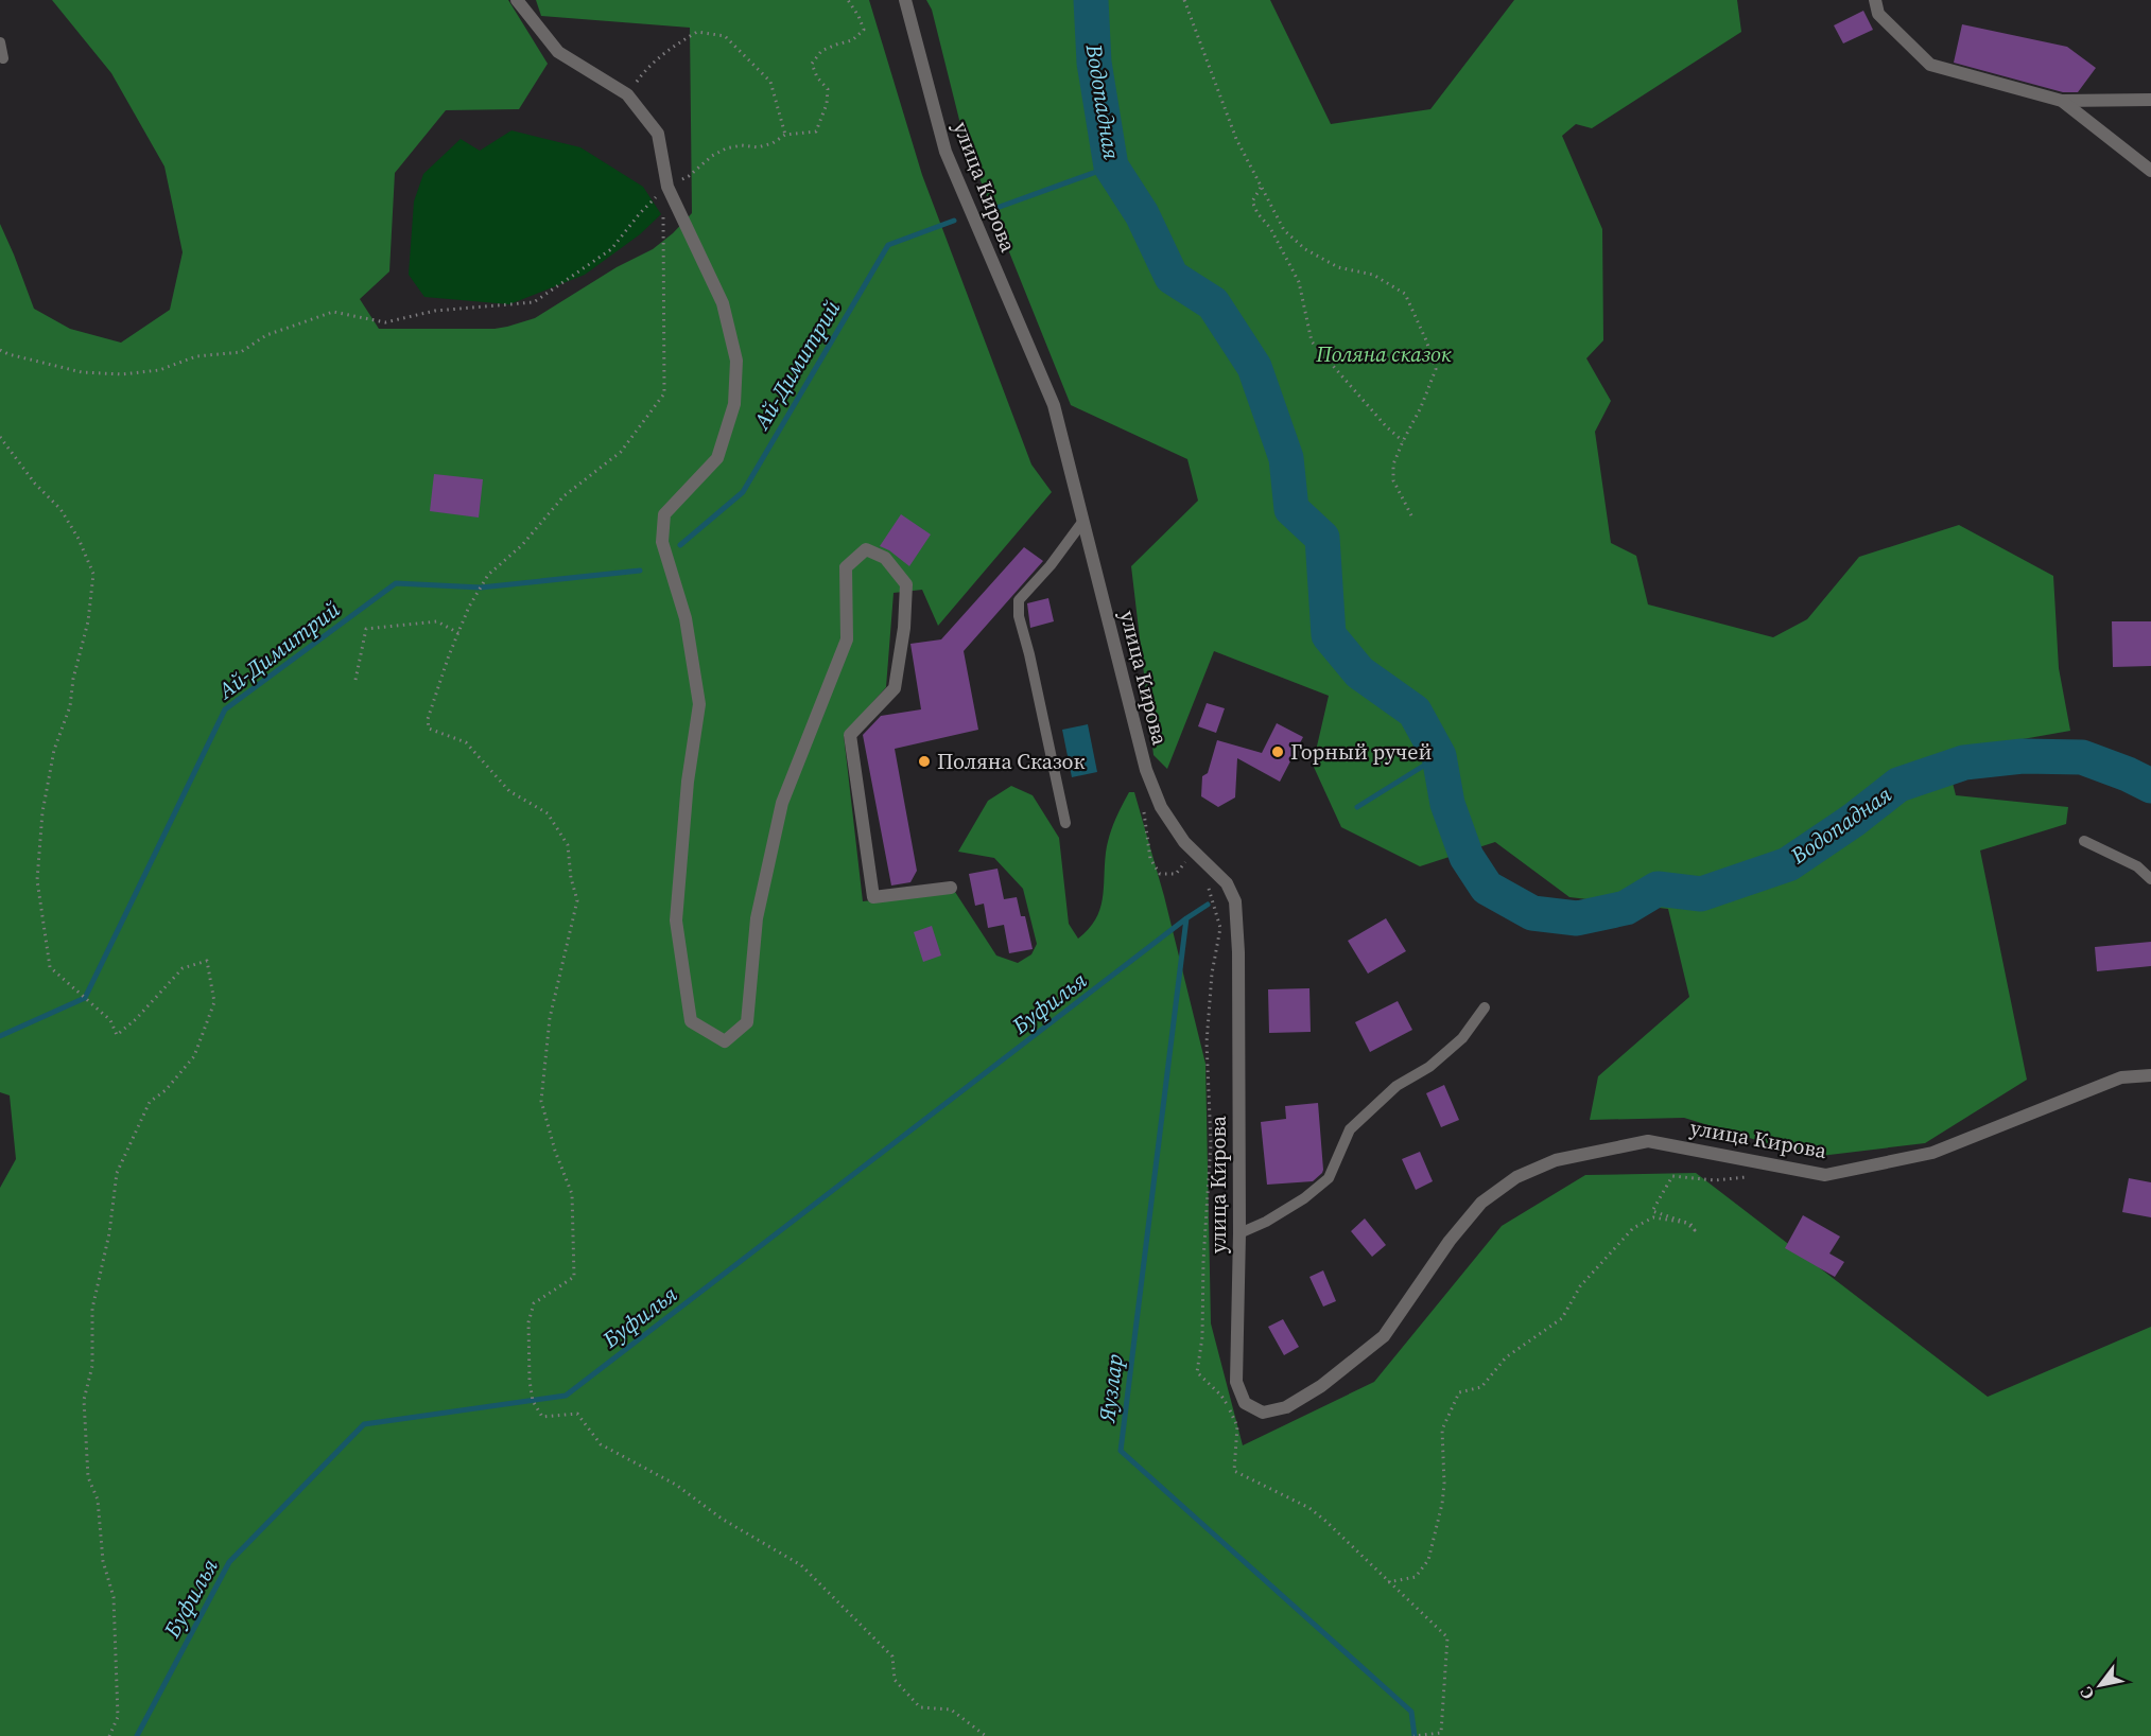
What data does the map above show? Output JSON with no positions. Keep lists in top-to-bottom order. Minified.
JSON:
{"streets":{"street":["улица Кирова"]},"water":["Водопадная","Ай-Димитрий","Буфилья","Яузлар"],"parks":["Поляна сказок"],"places":["Горный ручей","Поляна Сказок"],"north":"bottom left"}
